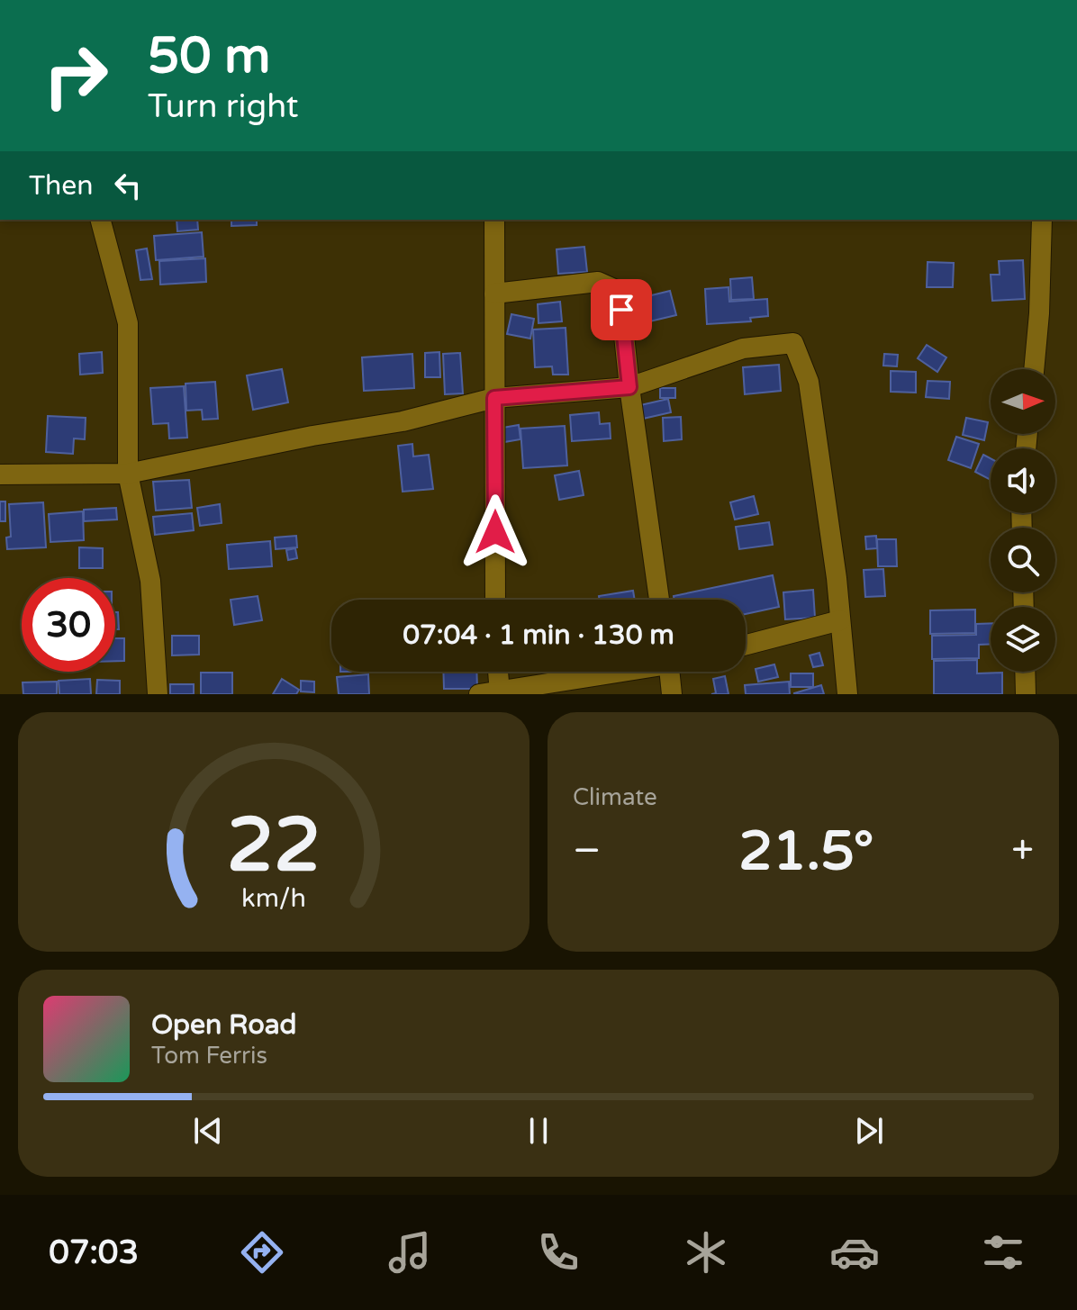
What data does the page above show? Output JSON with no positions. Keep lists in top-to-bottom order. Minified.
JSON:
{"north":"right","page":{"turn":["50 m","Turn right"],"then":"Then","limit":"30","trip":"07:04 · 1 min · 130 m","tile":"Climate","heat":["−","21.5°","+"],"song":["Open Road","Tom Ferris"],"tabs":"07:03","gauge":["22","km/h"]}}
